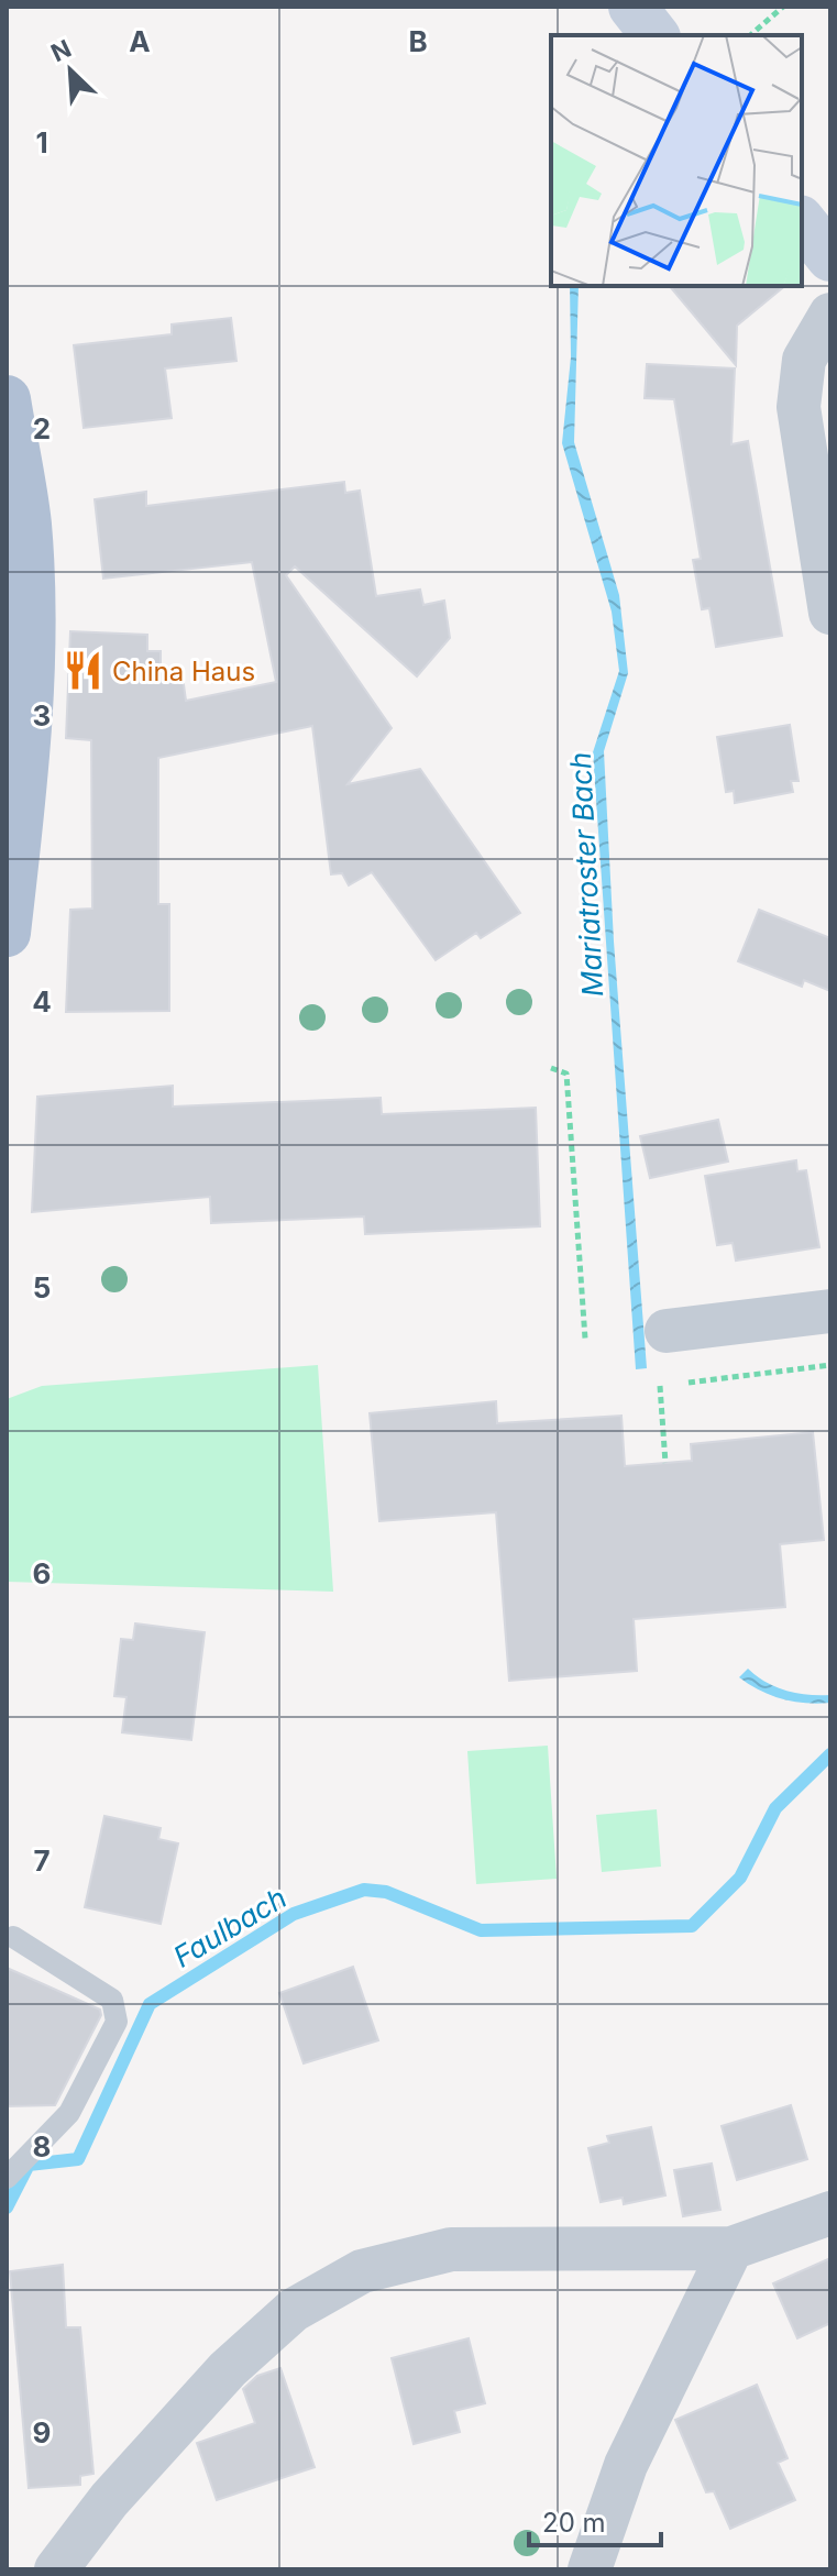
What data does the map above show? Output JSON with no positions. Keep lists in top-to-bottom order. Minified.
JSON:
{"water":["Mariatroster Bach","Faulbach"],"places":{"restaurant":["China Haus"]},"scale_bar":"20 m","north":"top left","grid":{"columns":["A","B"],"rows":["1","2","3","4","5","6","7","8","9"]}}
